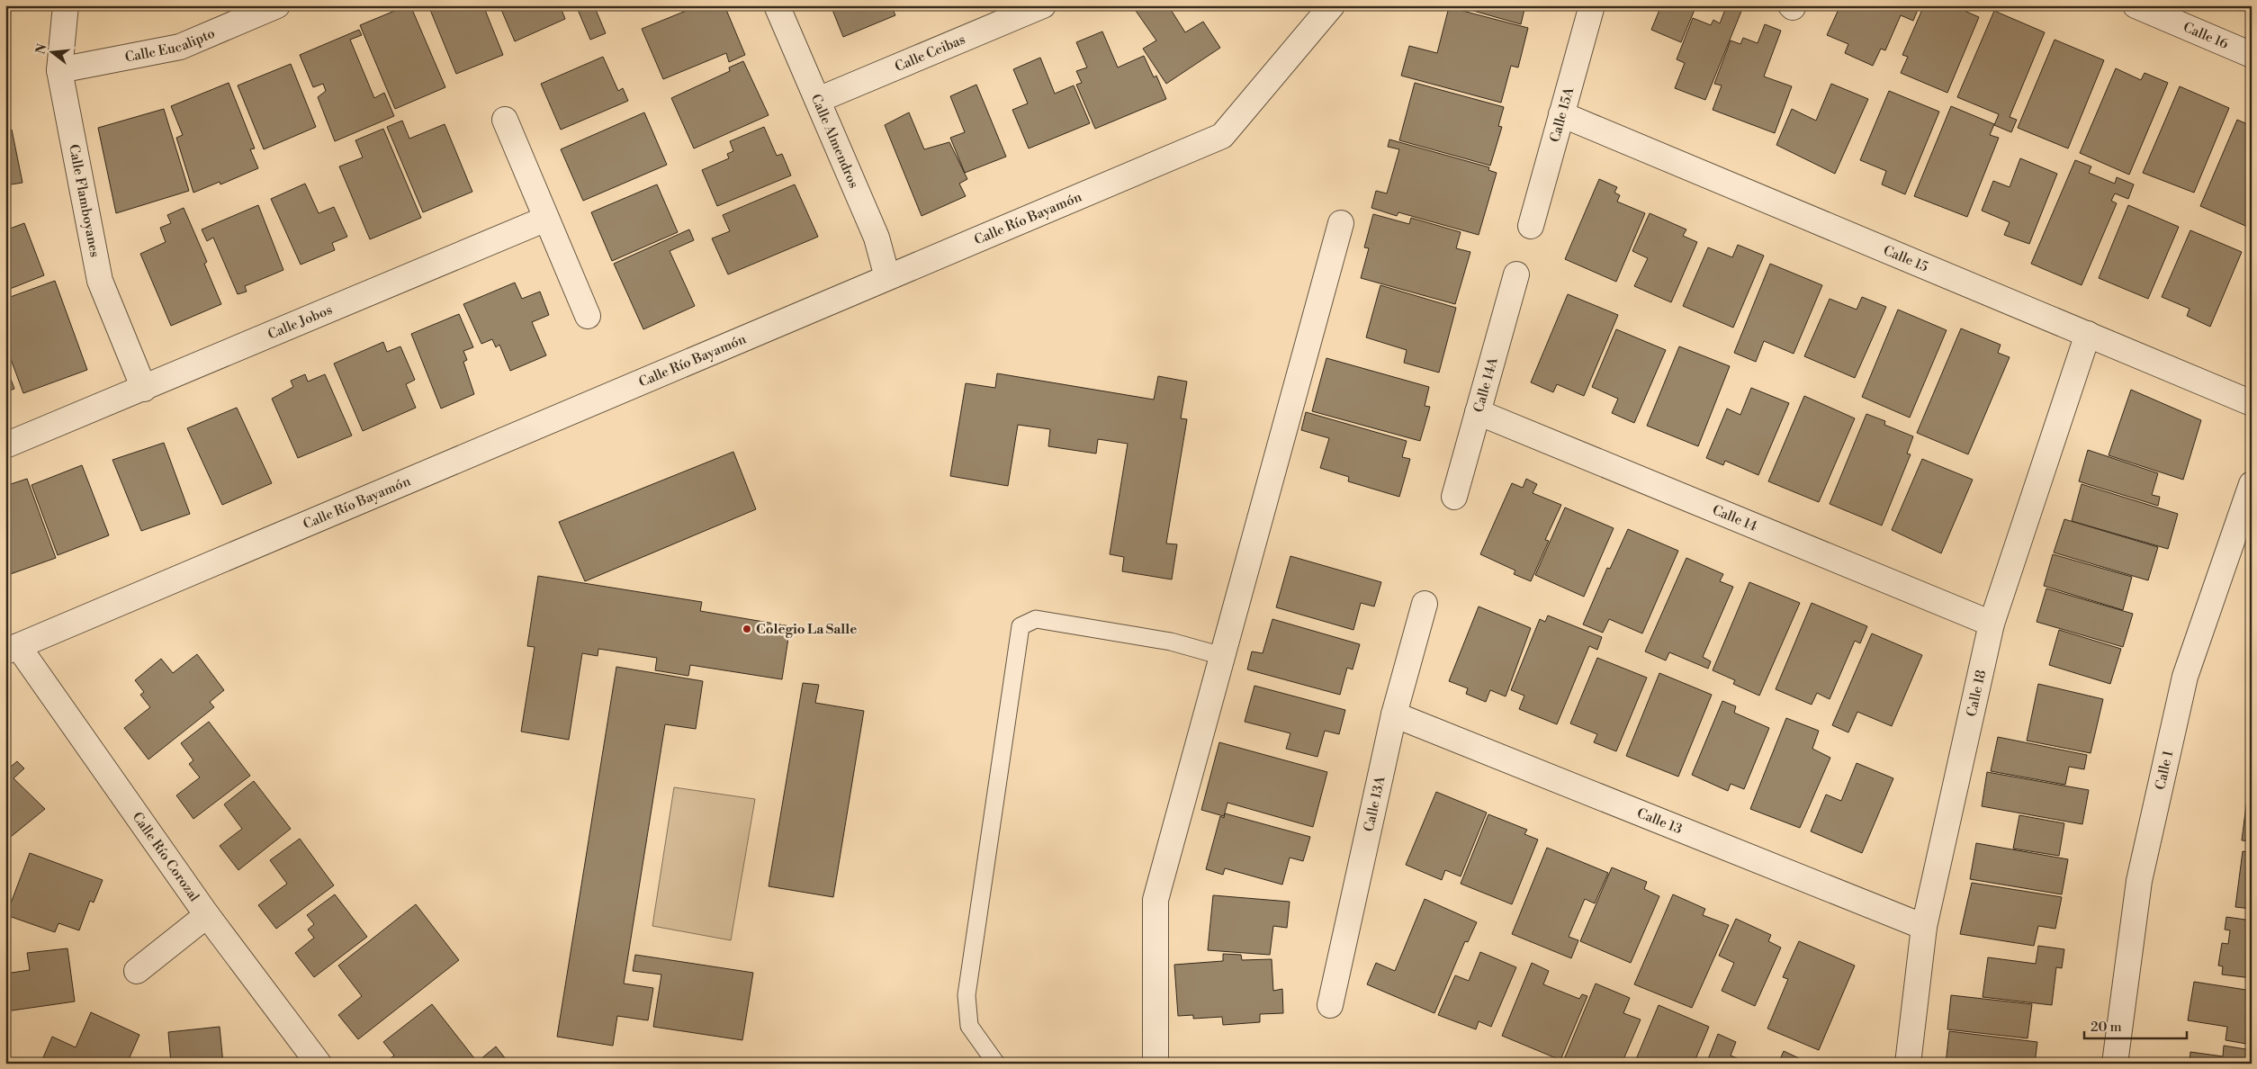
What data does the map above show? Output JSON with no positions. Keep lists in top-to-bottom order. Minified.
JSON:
{"streets":{"street":["Calle 16","Calle Eucalipto","Calle Ceibas","Calle 15A","Calle Almendros","Calle Flamboyanes","Calle Río Bayamón","Calle 15","Calle Jobos","Calle 14A","Calle 14","Calle 18","Calle 1","Calle 13A","Calle 13","Calle Río Corozal"]},"crossings":[["Calle Eucalipto","Calle Flamboyanes"],["Calle Ceibas","Calle Almendros"],["Calle 15A","Calle 15"],["Calle Almendros","Calle Río Bayamón"],["Calle Flamboyanes","Calle Jobos"],["Calle Río Bayamón","Calle Río Corozal"],["Calle 15","Calle 18"],["Calle 14A","Calle 14"],["Calle 14","Calle 18"],["Calle 18","Calle 13"],["Calle 13A","Calle 13"]],"places":["Colegio La Salle"],"scale_bar":"20 m","north":"left"}
